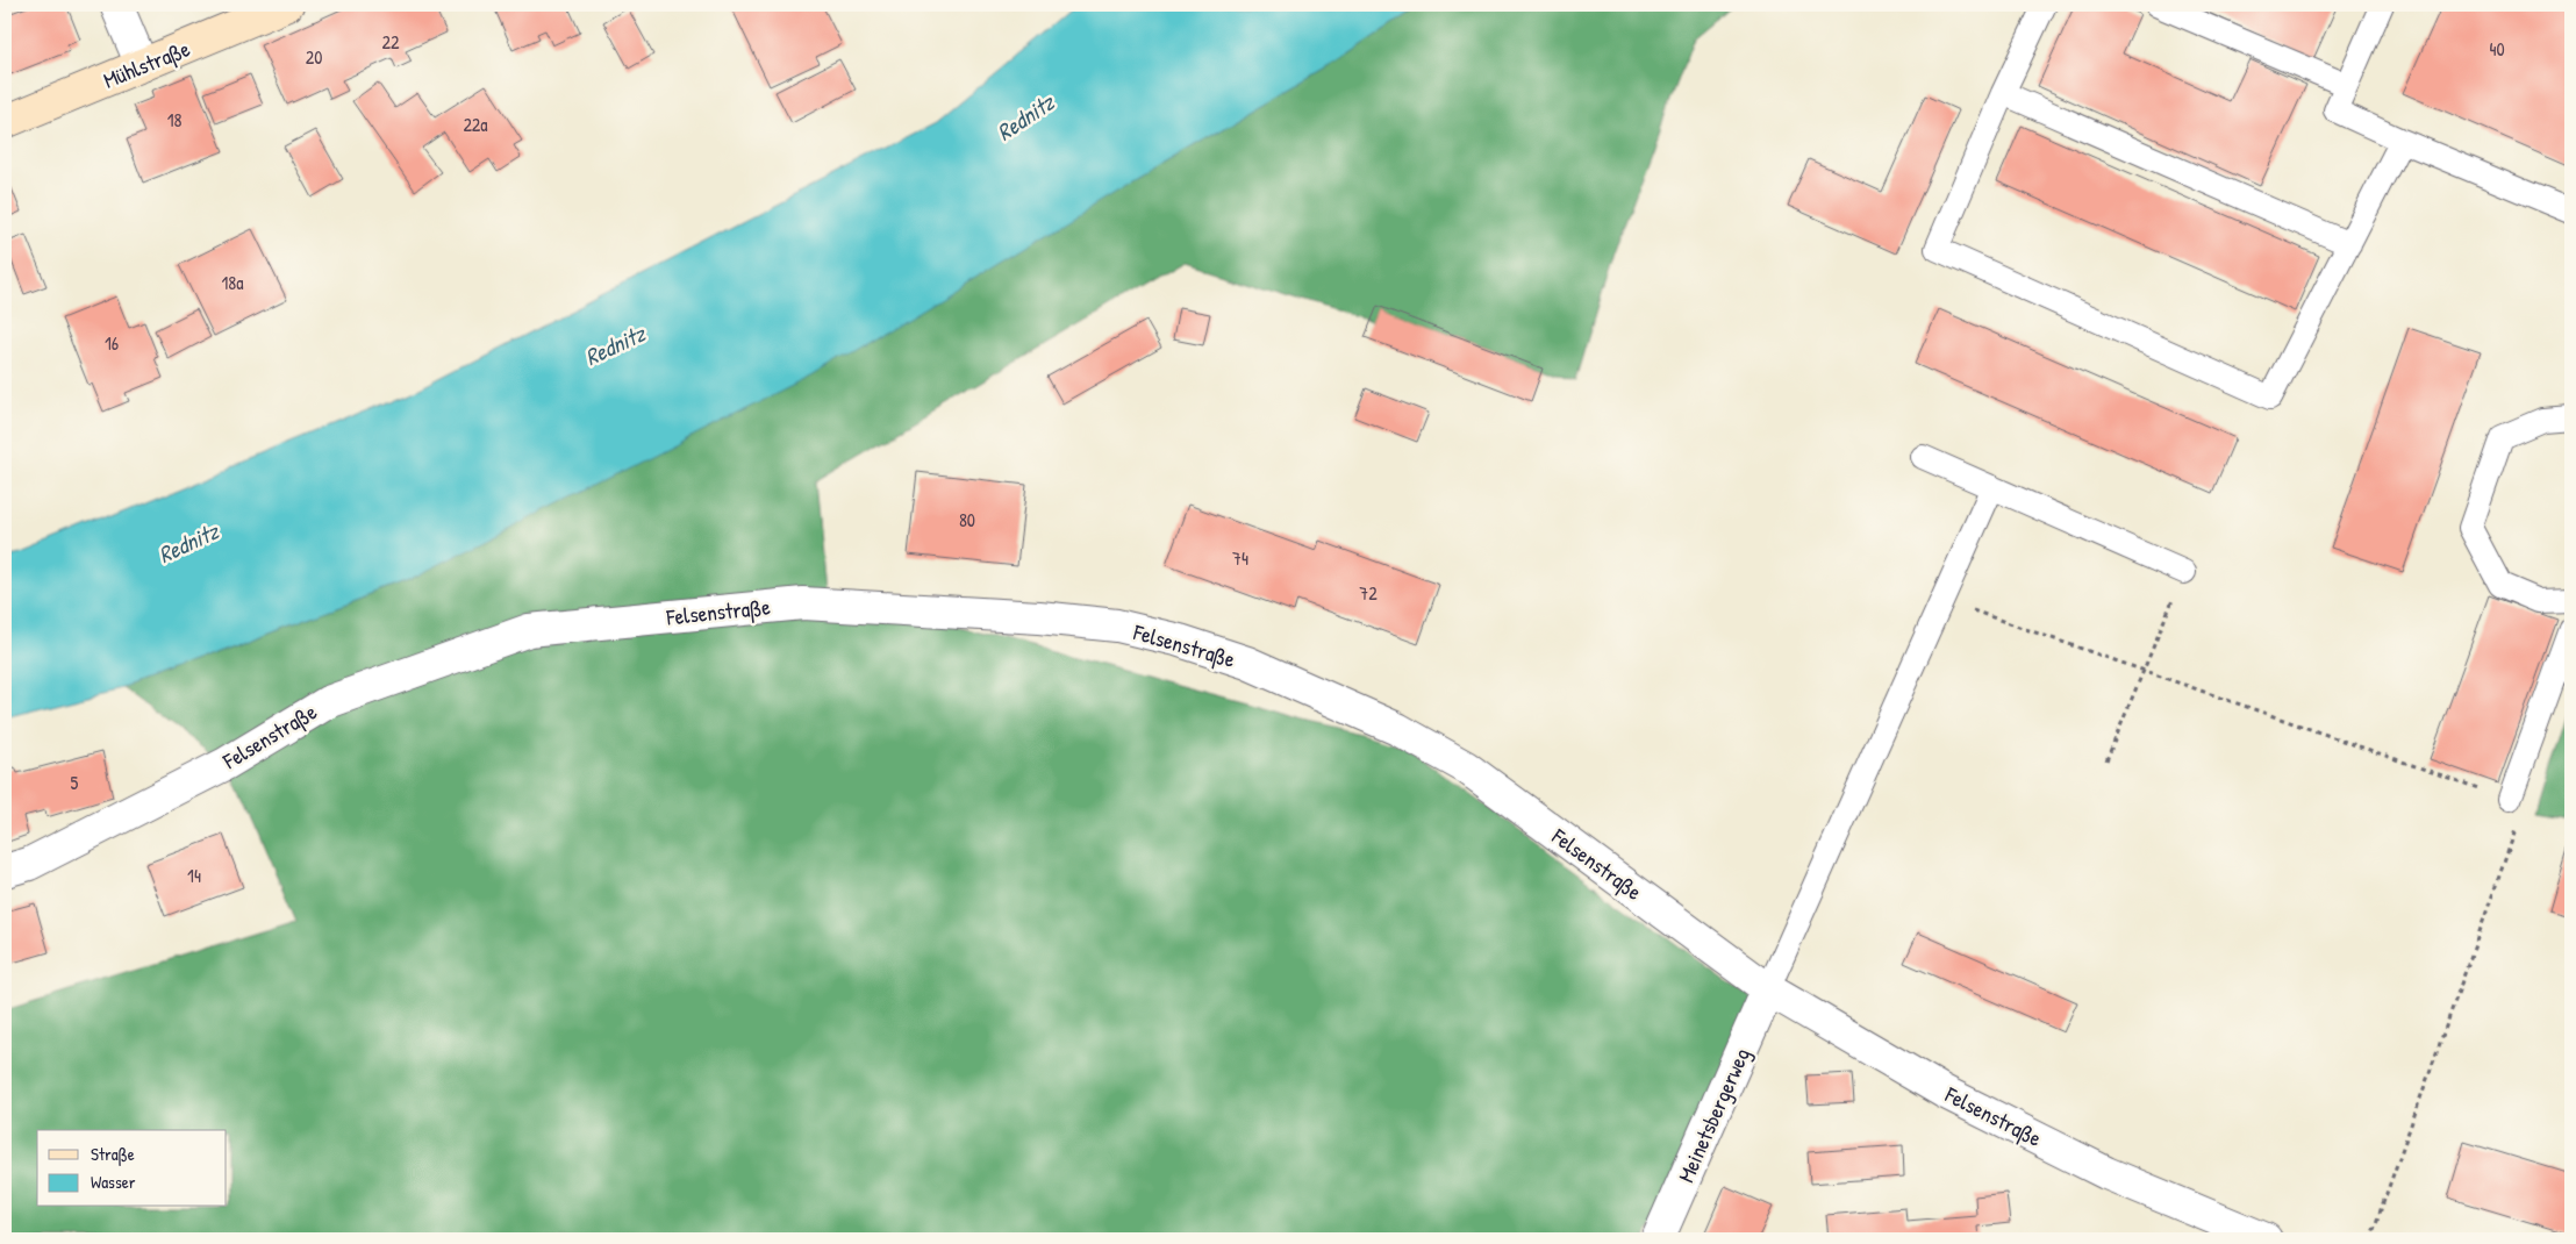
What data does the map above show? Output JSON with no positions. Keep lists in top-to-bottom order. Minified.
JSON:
{"streets":{"street":["Mühlstraße","Felsenstraße","Meinetsbergerweg"]},"crossings":[["Felsenstraße","Meinetsbergerweg"]],"water":["Rednitz"],"house_numbers":["22","40","20","18","22a","18a","16","80","74","72","5","14"],"legend":["Straße","Wasser"]}
